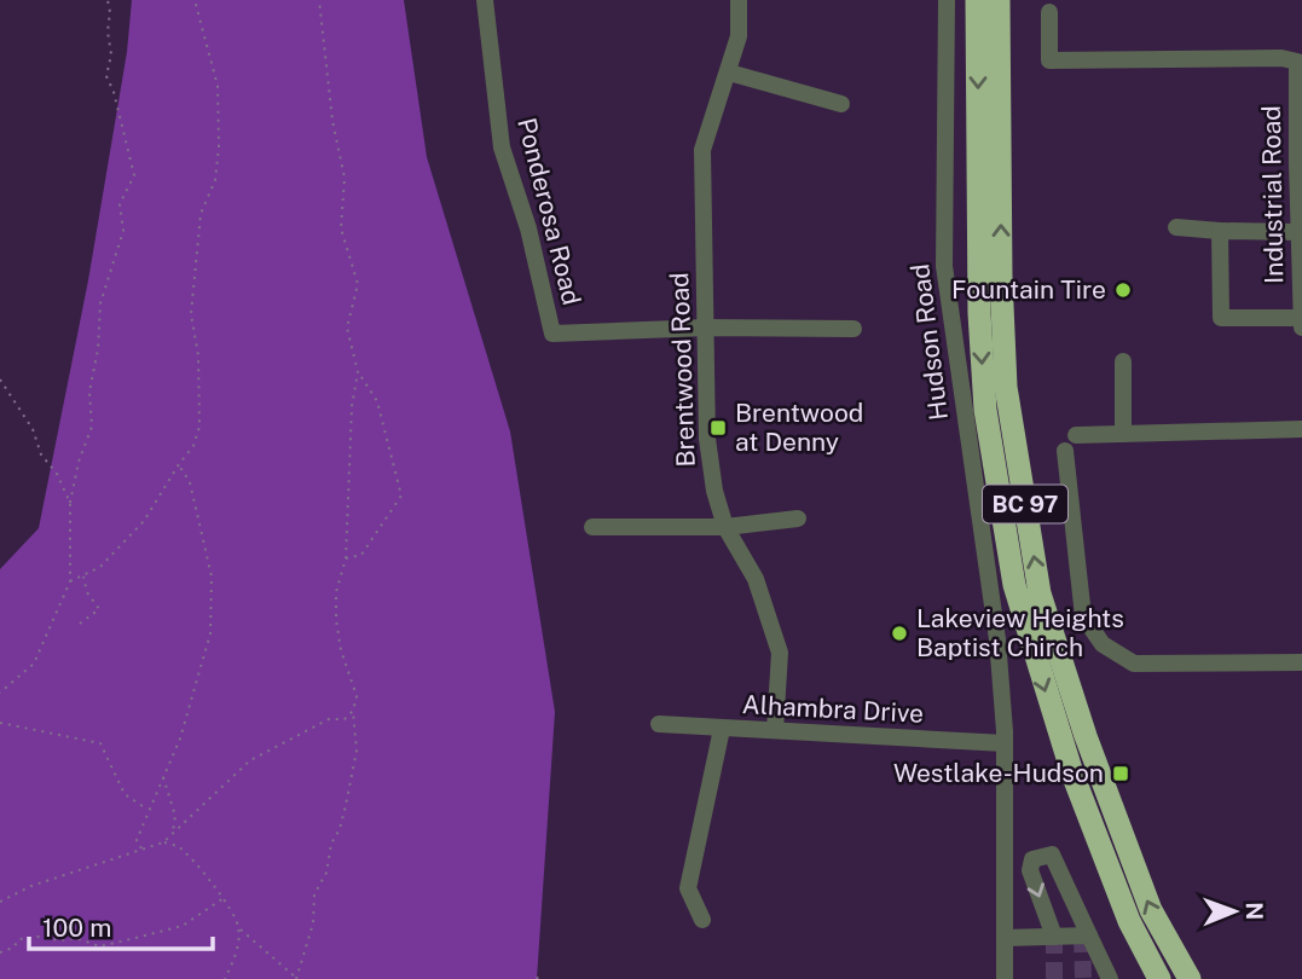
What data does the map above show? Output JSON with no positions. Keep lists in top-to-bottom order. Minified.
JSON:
{"streets":{"highway":["BC 97"],"street":["Industrial Road","Ponderosa Road","Hudson Road","Brentwood Road","Alhambra Drive"]},"crossings":[["Ponderosa Road","Brentwood Road"],["Hudson Road","Alhambra Drive"],["Brentwood Road","Alhambra Drive"]],"places":{"other":["Fountain Tire","Lakeview Heights Baptist Chirch"],"transit":["Brentwood at Denny","Westlake-Hudson"]},"scale_bar":"100 m","north":"right"}
